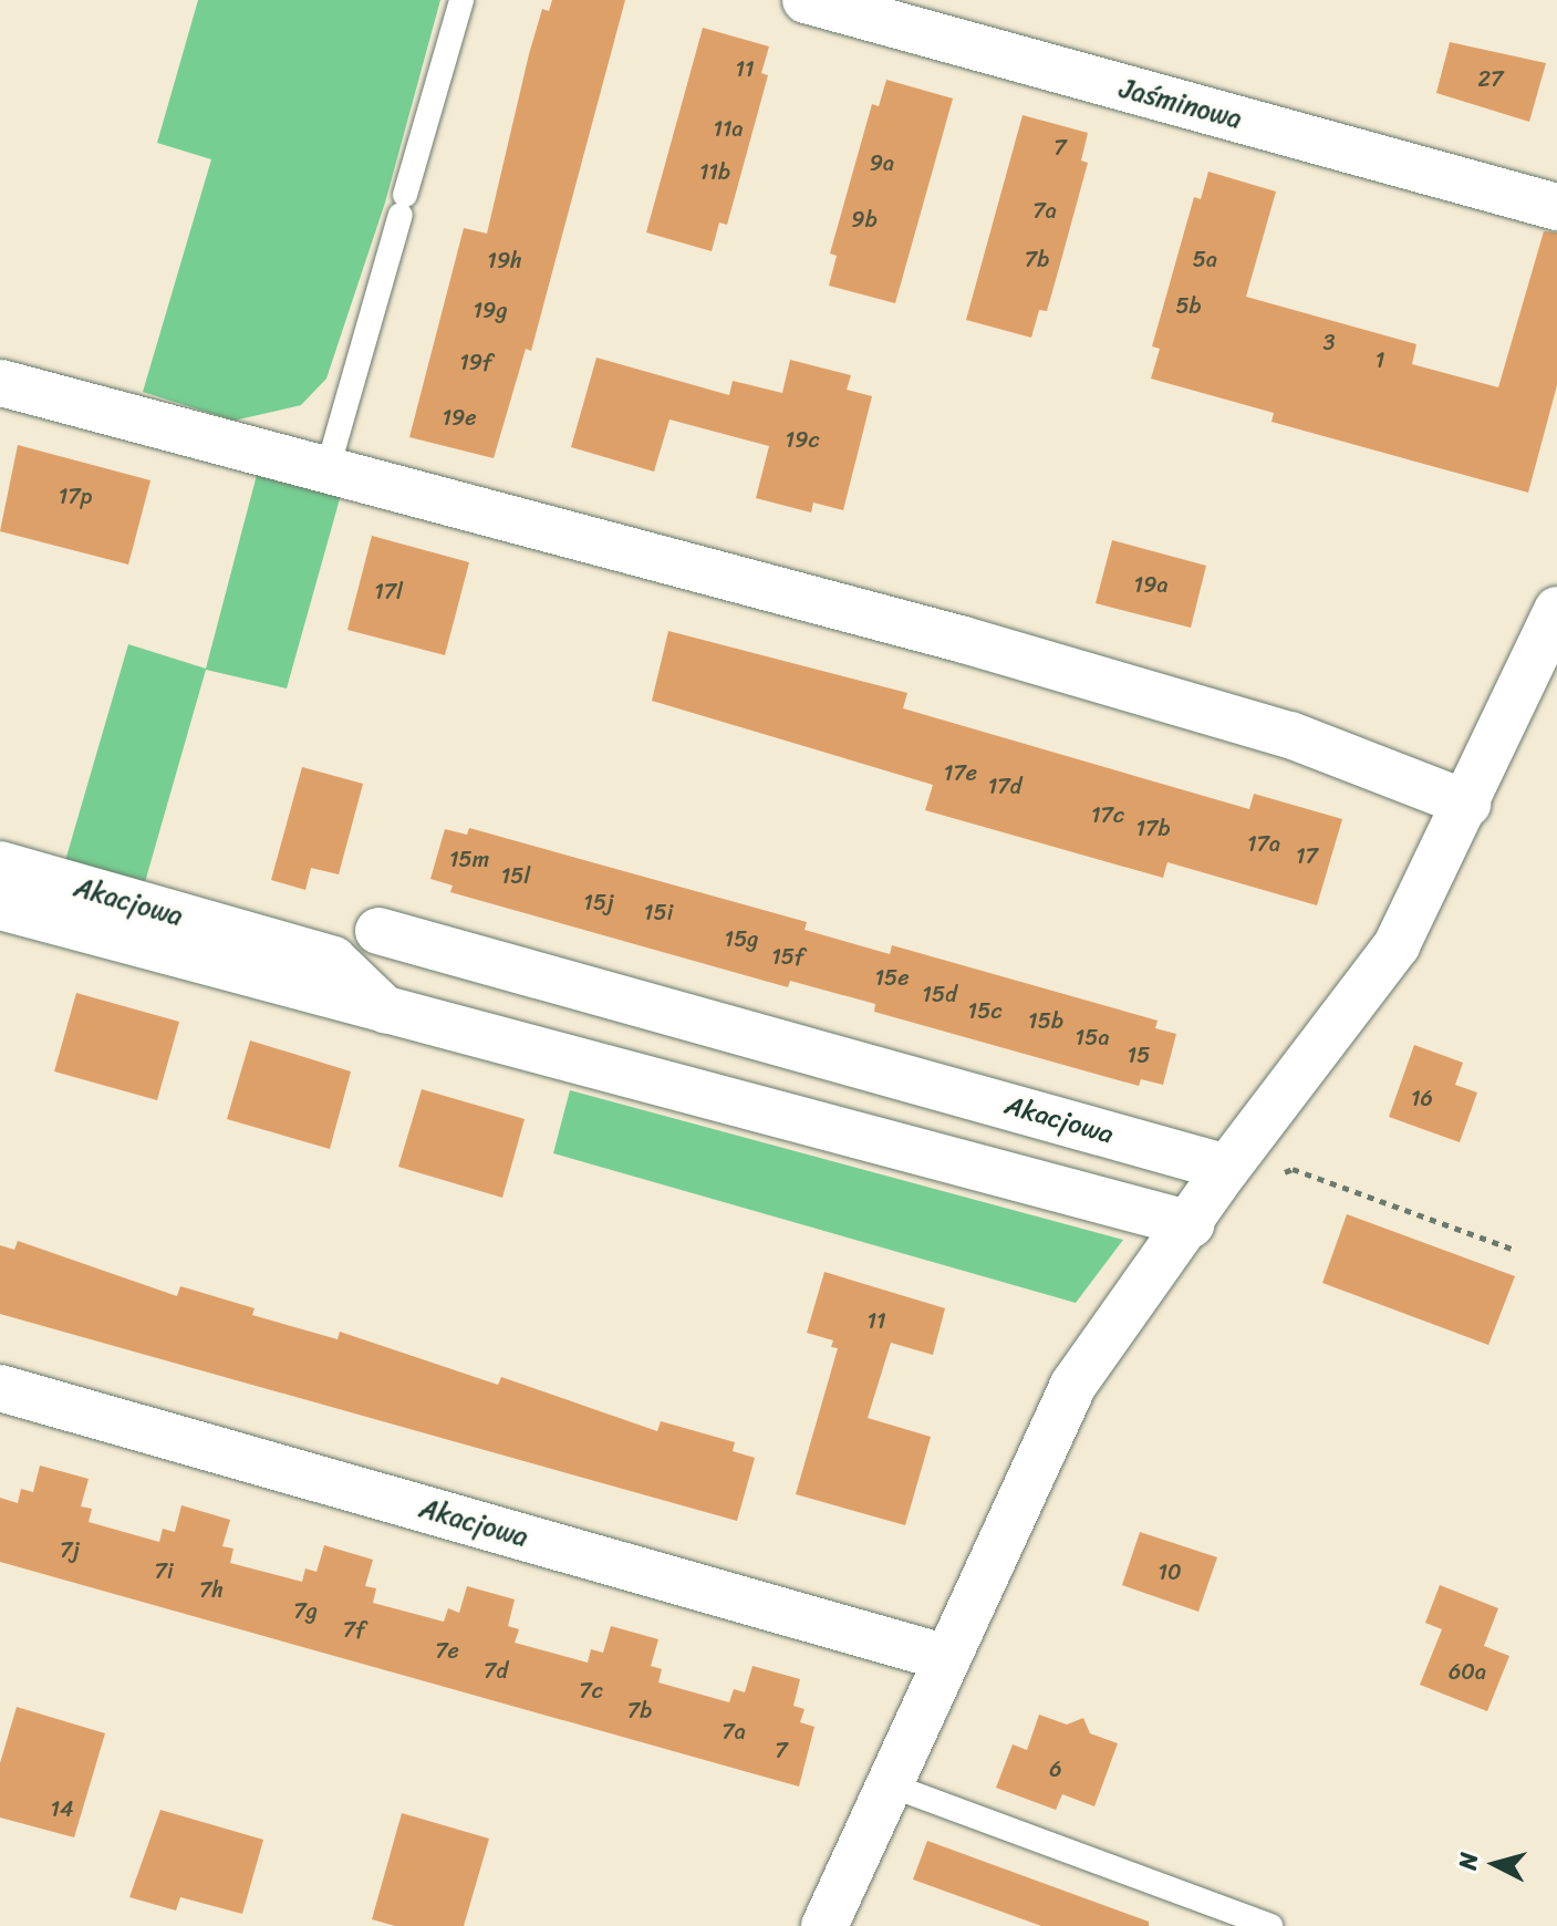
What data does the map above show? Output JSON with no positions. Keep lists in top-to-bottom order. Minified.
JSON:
{"streets":{"street":["Jaśminowa","Akacjowa"]},"house_numbers":["11","27","11a","7","9a","11b","7a","9b","7b","5a","19h","5b","19g","3","1","19f","19e","19c","17p","19a","17l","17e","17d","17c","17b","17a","17","15m","15l","15j","15i","15g","15f","15e","15d","15c","15b","15a","15","16","11","7j","7i","10","7h","7g","7f","7e","7d","60a","7c","7b","7a","7","6","14"],"north":"left"}
